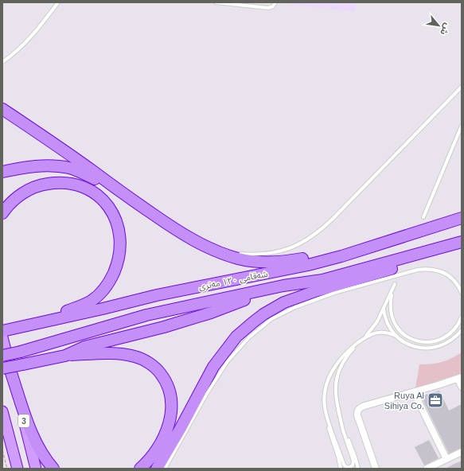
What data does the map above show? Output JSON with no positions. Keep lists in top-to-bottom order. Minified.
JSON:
{"streets":{"highway":["شەقامی ١٢٠ مەتری","3"]},"places":{"office":["Ruya Al Sihiya Co."]},"north":"bottom right"}
